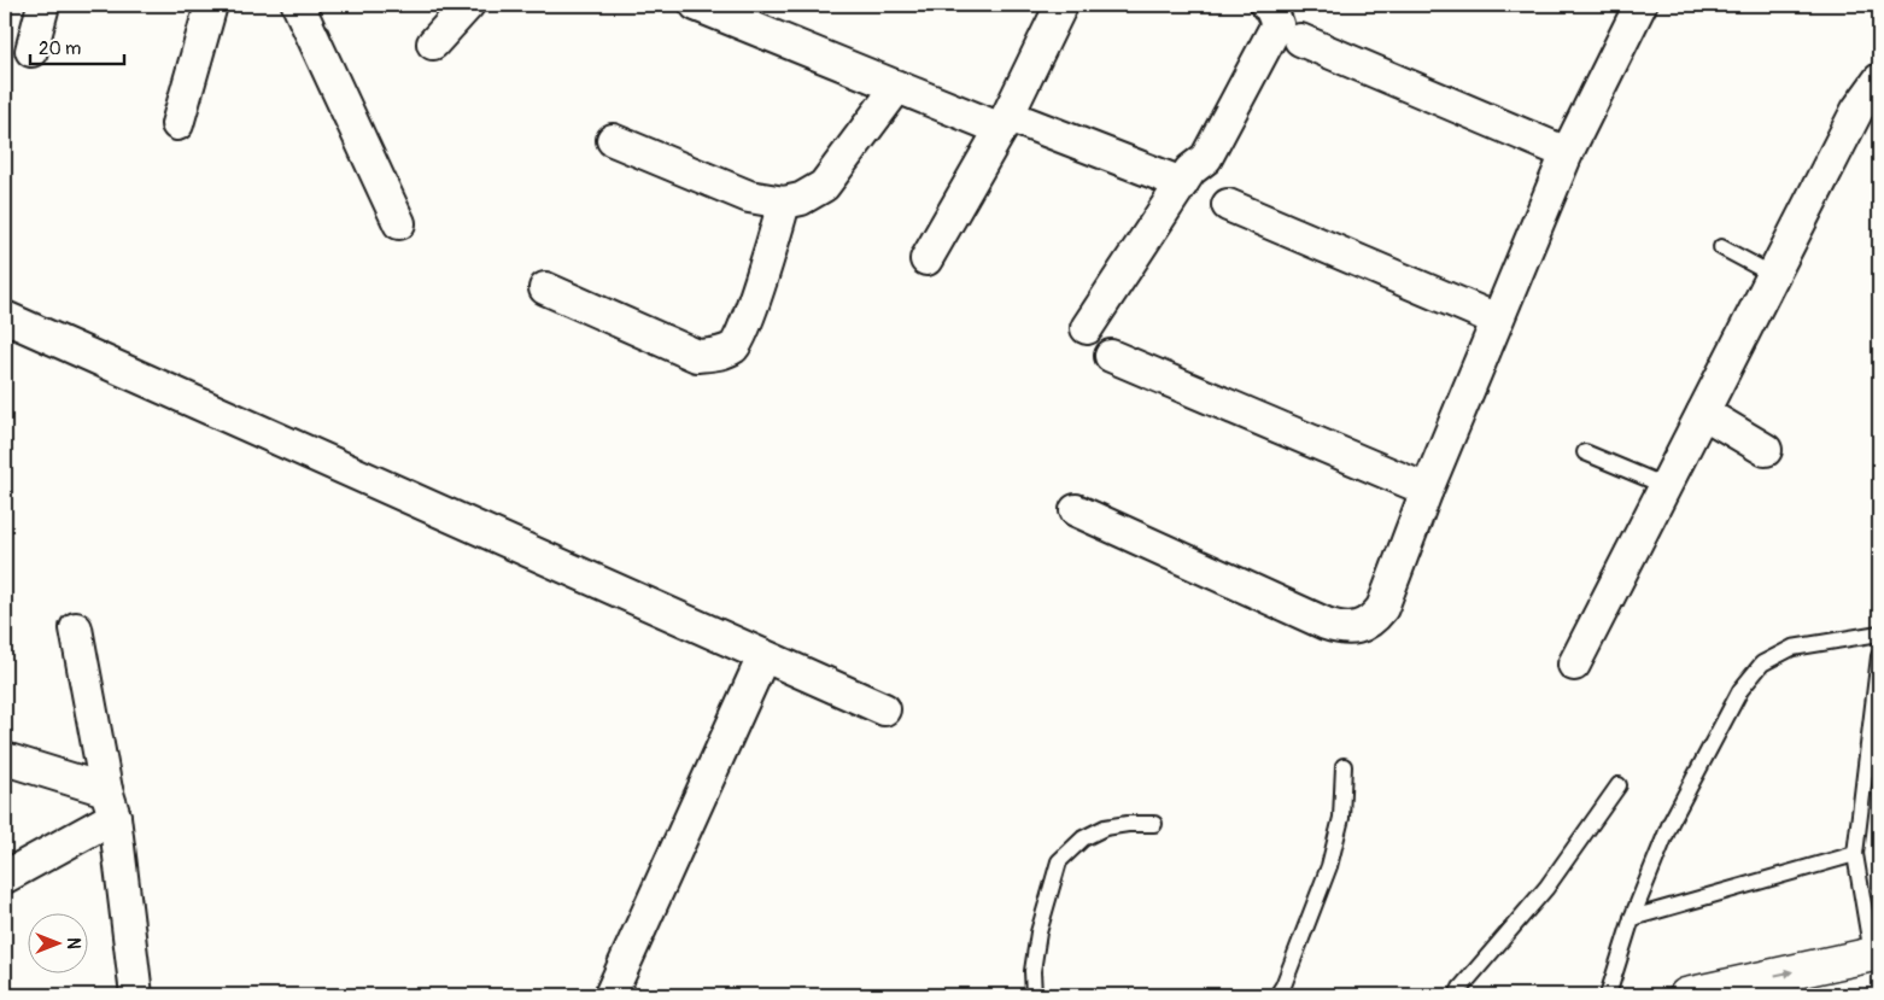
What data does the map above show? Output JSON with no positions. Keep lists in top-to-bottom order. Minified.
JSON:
{"scale_bar":"20 m","north":"right"}
